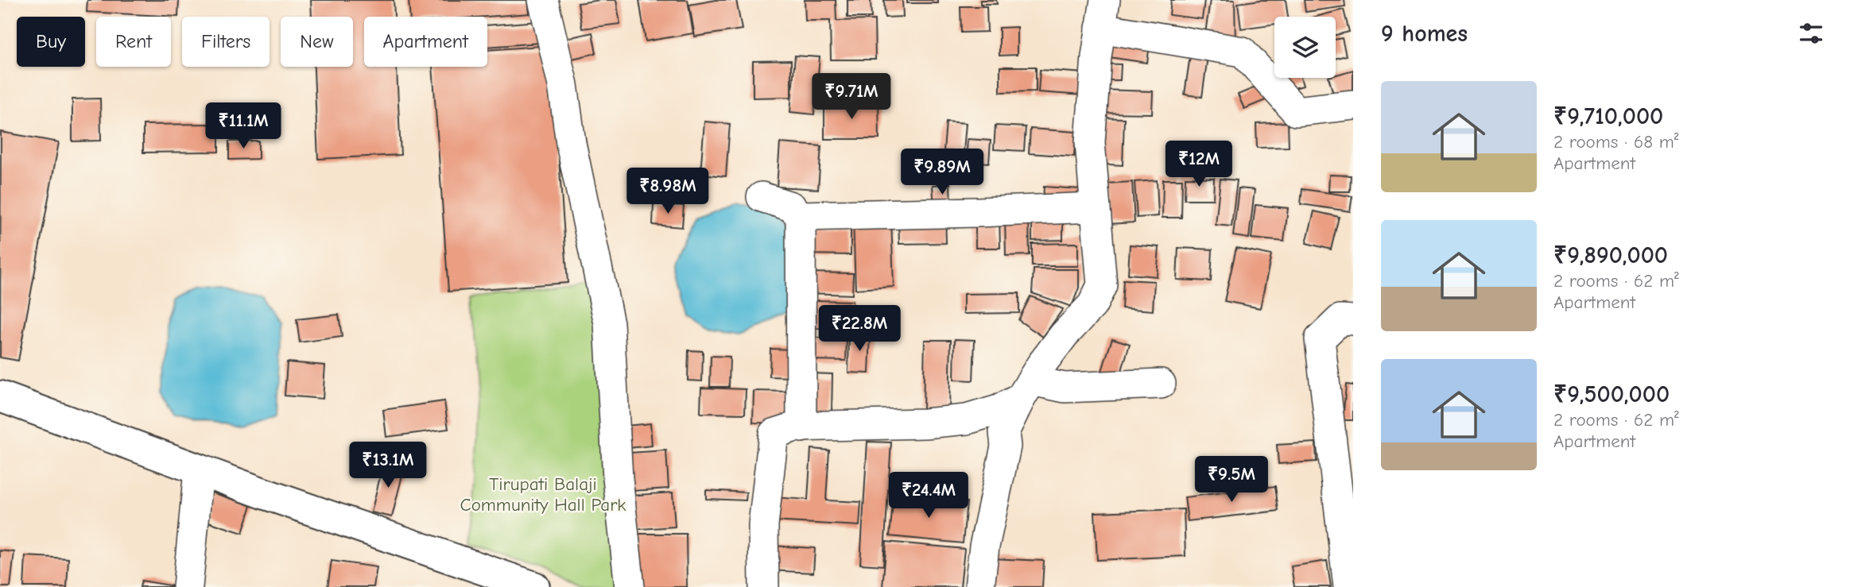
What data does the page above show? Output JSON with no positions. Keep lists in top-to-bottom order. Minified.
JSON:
{"parks":["Tirupati Balaji Community Hall Park"],"page":{"heading":"9 homes","chip":["Buy","Rent","Filters","New","Apartment"],"list":[{"name":"₹9,710,000","note":"2 rooms · 68 m² · Apartment"},{"name":"₹9,890,000","note":"2 rooms · 62 m² · Apartment"},{"name":"₹9,500,000","note":"2 rooms · 62 m² · Apartment"}],"price":["₹9.71M","₹11.1M","₹12M","₹9.89M","₹8.98M","₹22.8M","₹13.1M","₹9.5M","₹24.4M"]}}
